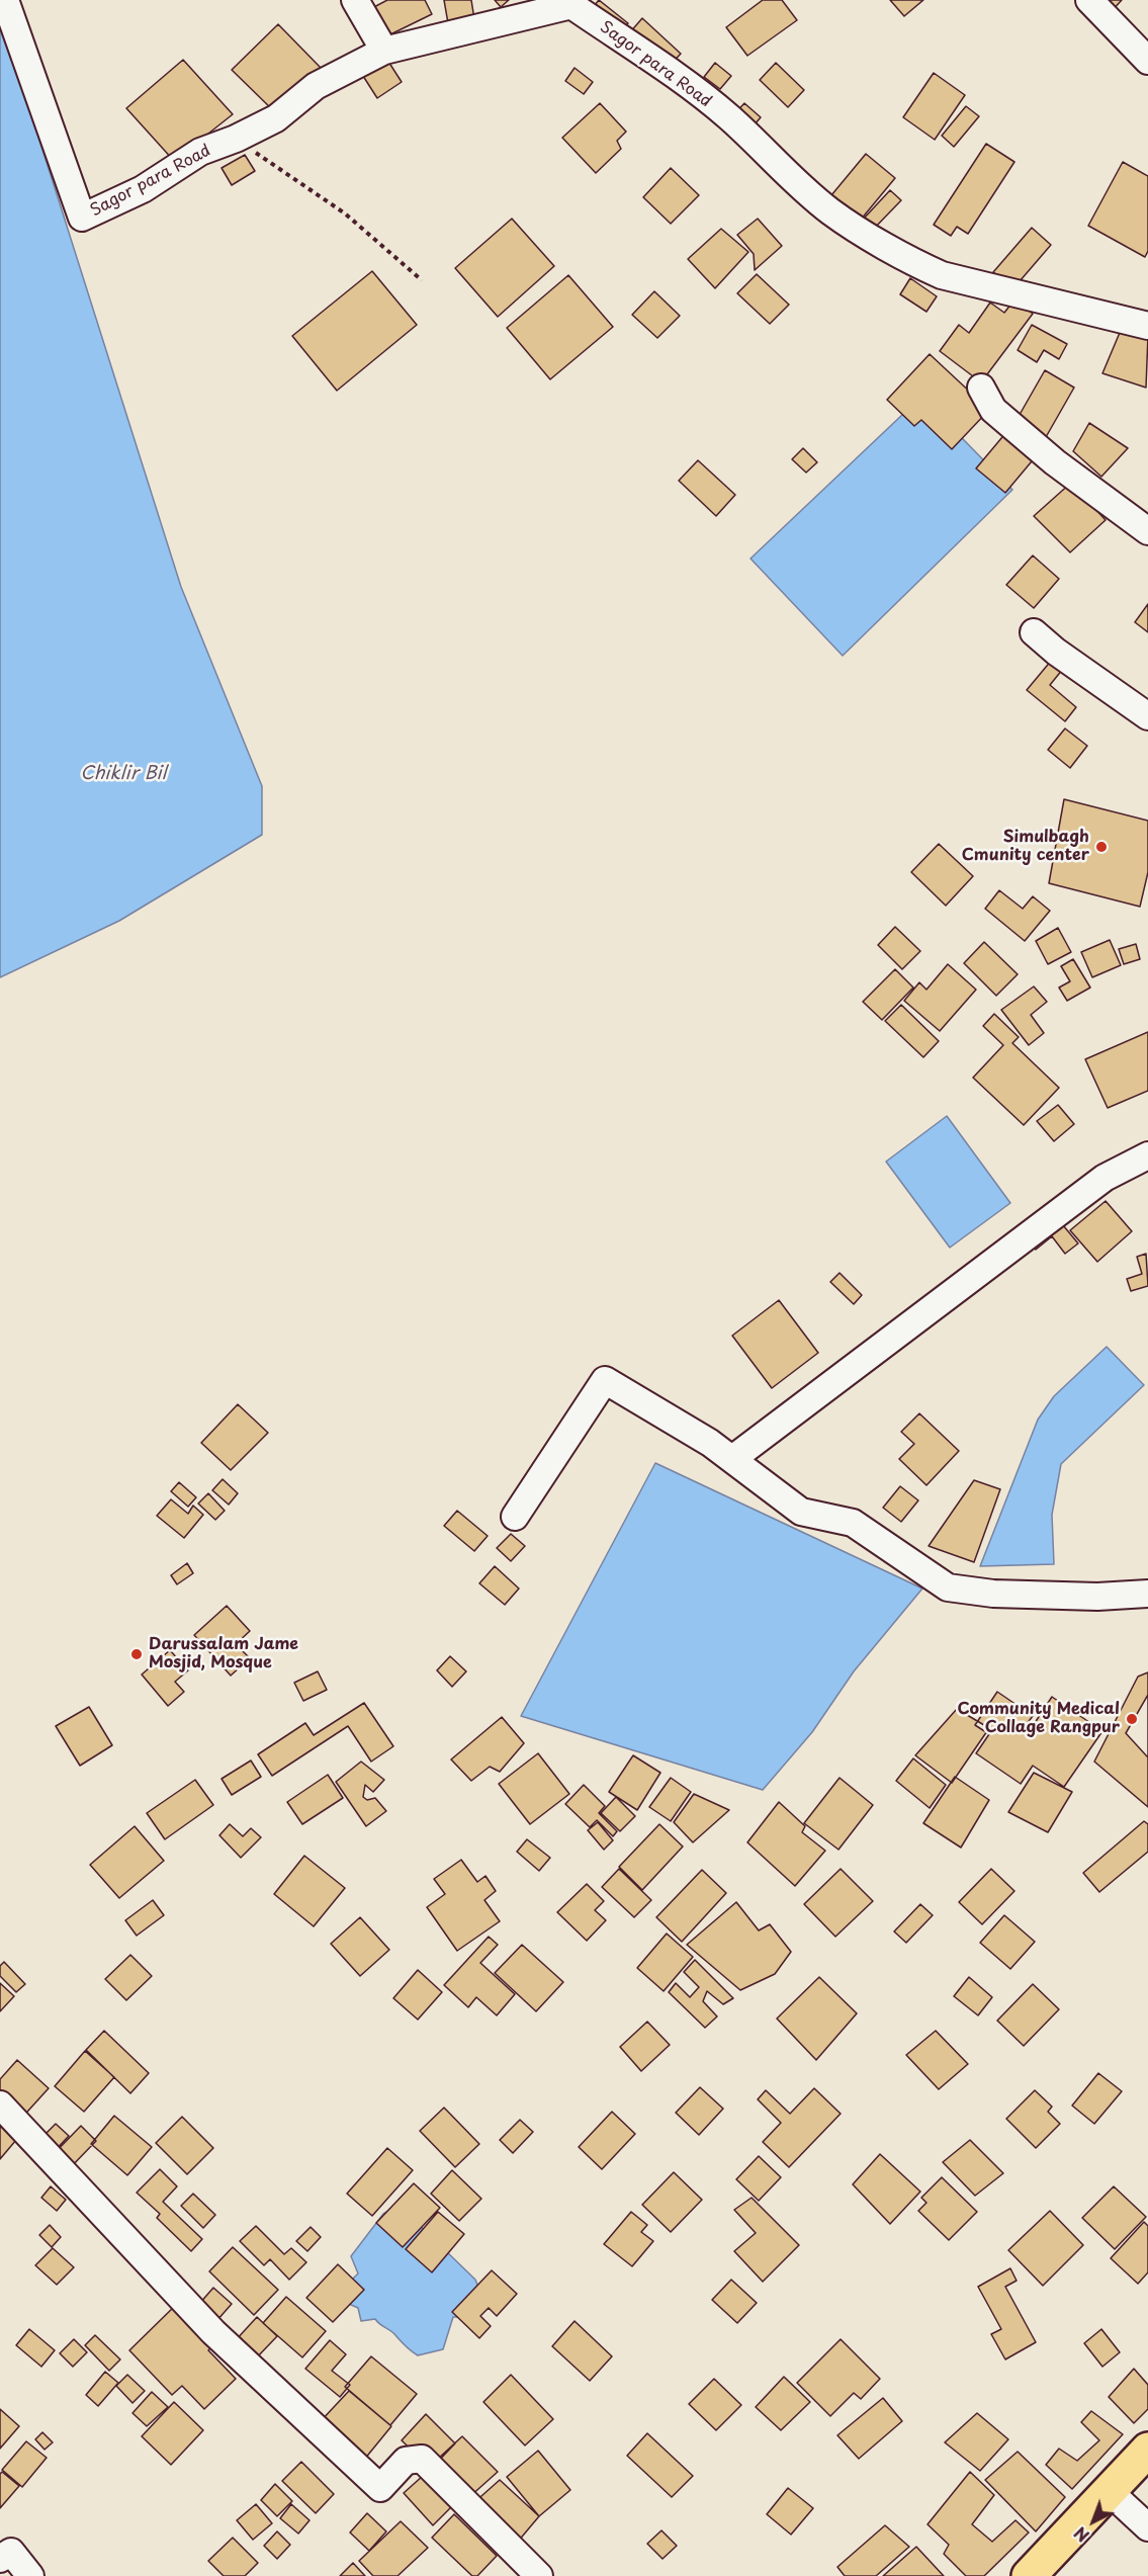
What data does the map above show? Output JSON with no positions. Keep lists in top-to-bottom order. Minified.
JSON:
{"streets":{"street":["Sagor para Road"]},"water":["Chiklir Bil"],"places":["Simulbagh Cmunity center","Darussalam Jame Mosjid, Mosque","Community Medical Collage Rangpur"],"north":"bottom left"}
